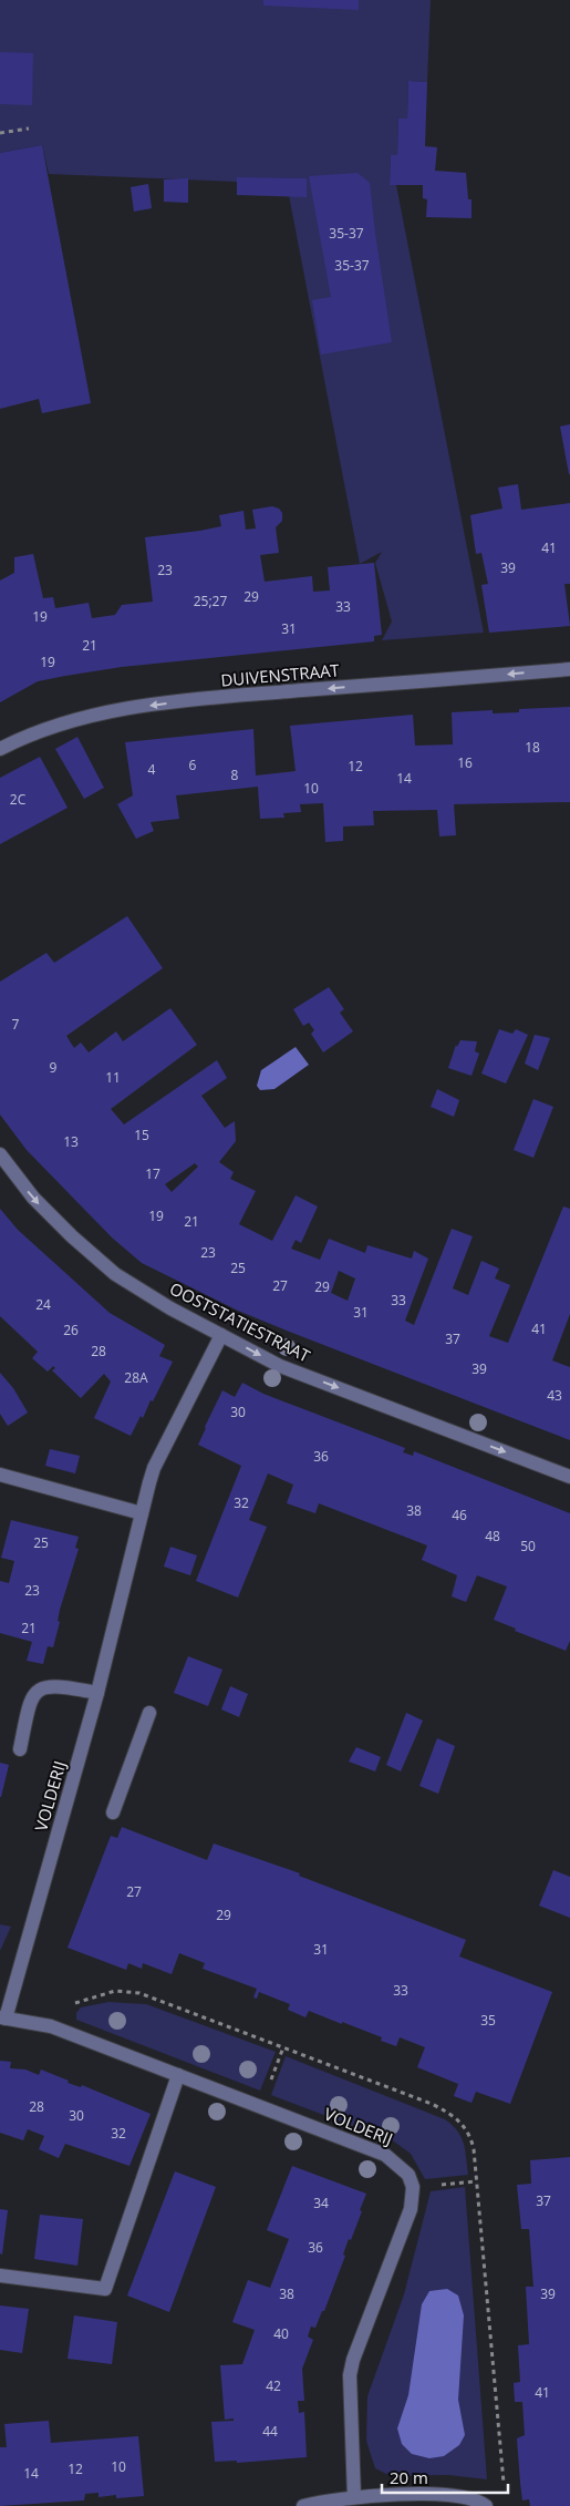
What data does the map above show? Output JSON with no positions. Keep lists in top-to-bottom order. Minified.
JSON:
{"streets":{"street":["DUIVENSTRAAT","OOSTSTATIESTRAAT","VOLDERIJ"]},"one_way":["DUIVENSTRAAT","OOSTSTATIESTRAAT"],"house_numbers":["35-37","35-37","41","39","23","29","25;27","33","19","31","21","19","18","16","6","12","4","8","14","10","2C","7","9","11","15","13","17","19","21","23","25","27","29","33","24","31","41","26","37","28","39","28A","43","30","36","32","38","46","48","25","50","23","21","27","29","31","33","35","28","30","32","37","34","36","38","39","40","42","41","44","10","12","14"],"scale_bar":"20 m"}
